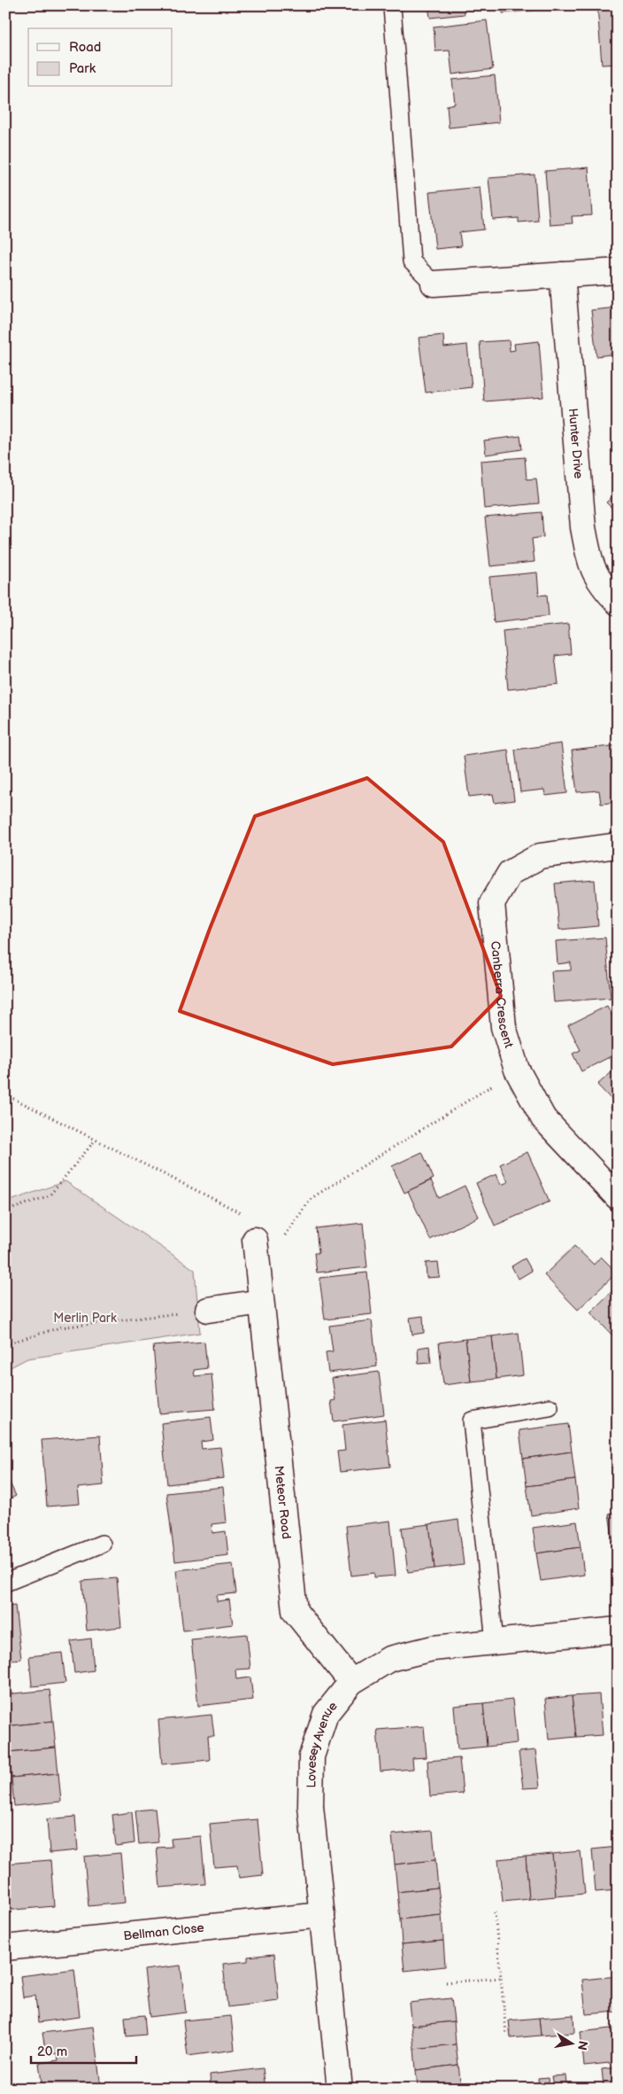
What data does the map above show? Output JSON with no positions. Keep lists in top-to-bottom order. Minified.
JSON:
{"streets":{"street":["Hunter Drive","Canberra Crescent","Meteor Road","Lovesey Avenue","Bellman Close"]},"crossings":[["Meteor Road","Lovesey Avenue"],["Lovesey Avenue","Bellman Close"]],"parks":["Merlin Park"],"legend":["Road","Park"],"scale_bar":"20 m","north":"right"}
